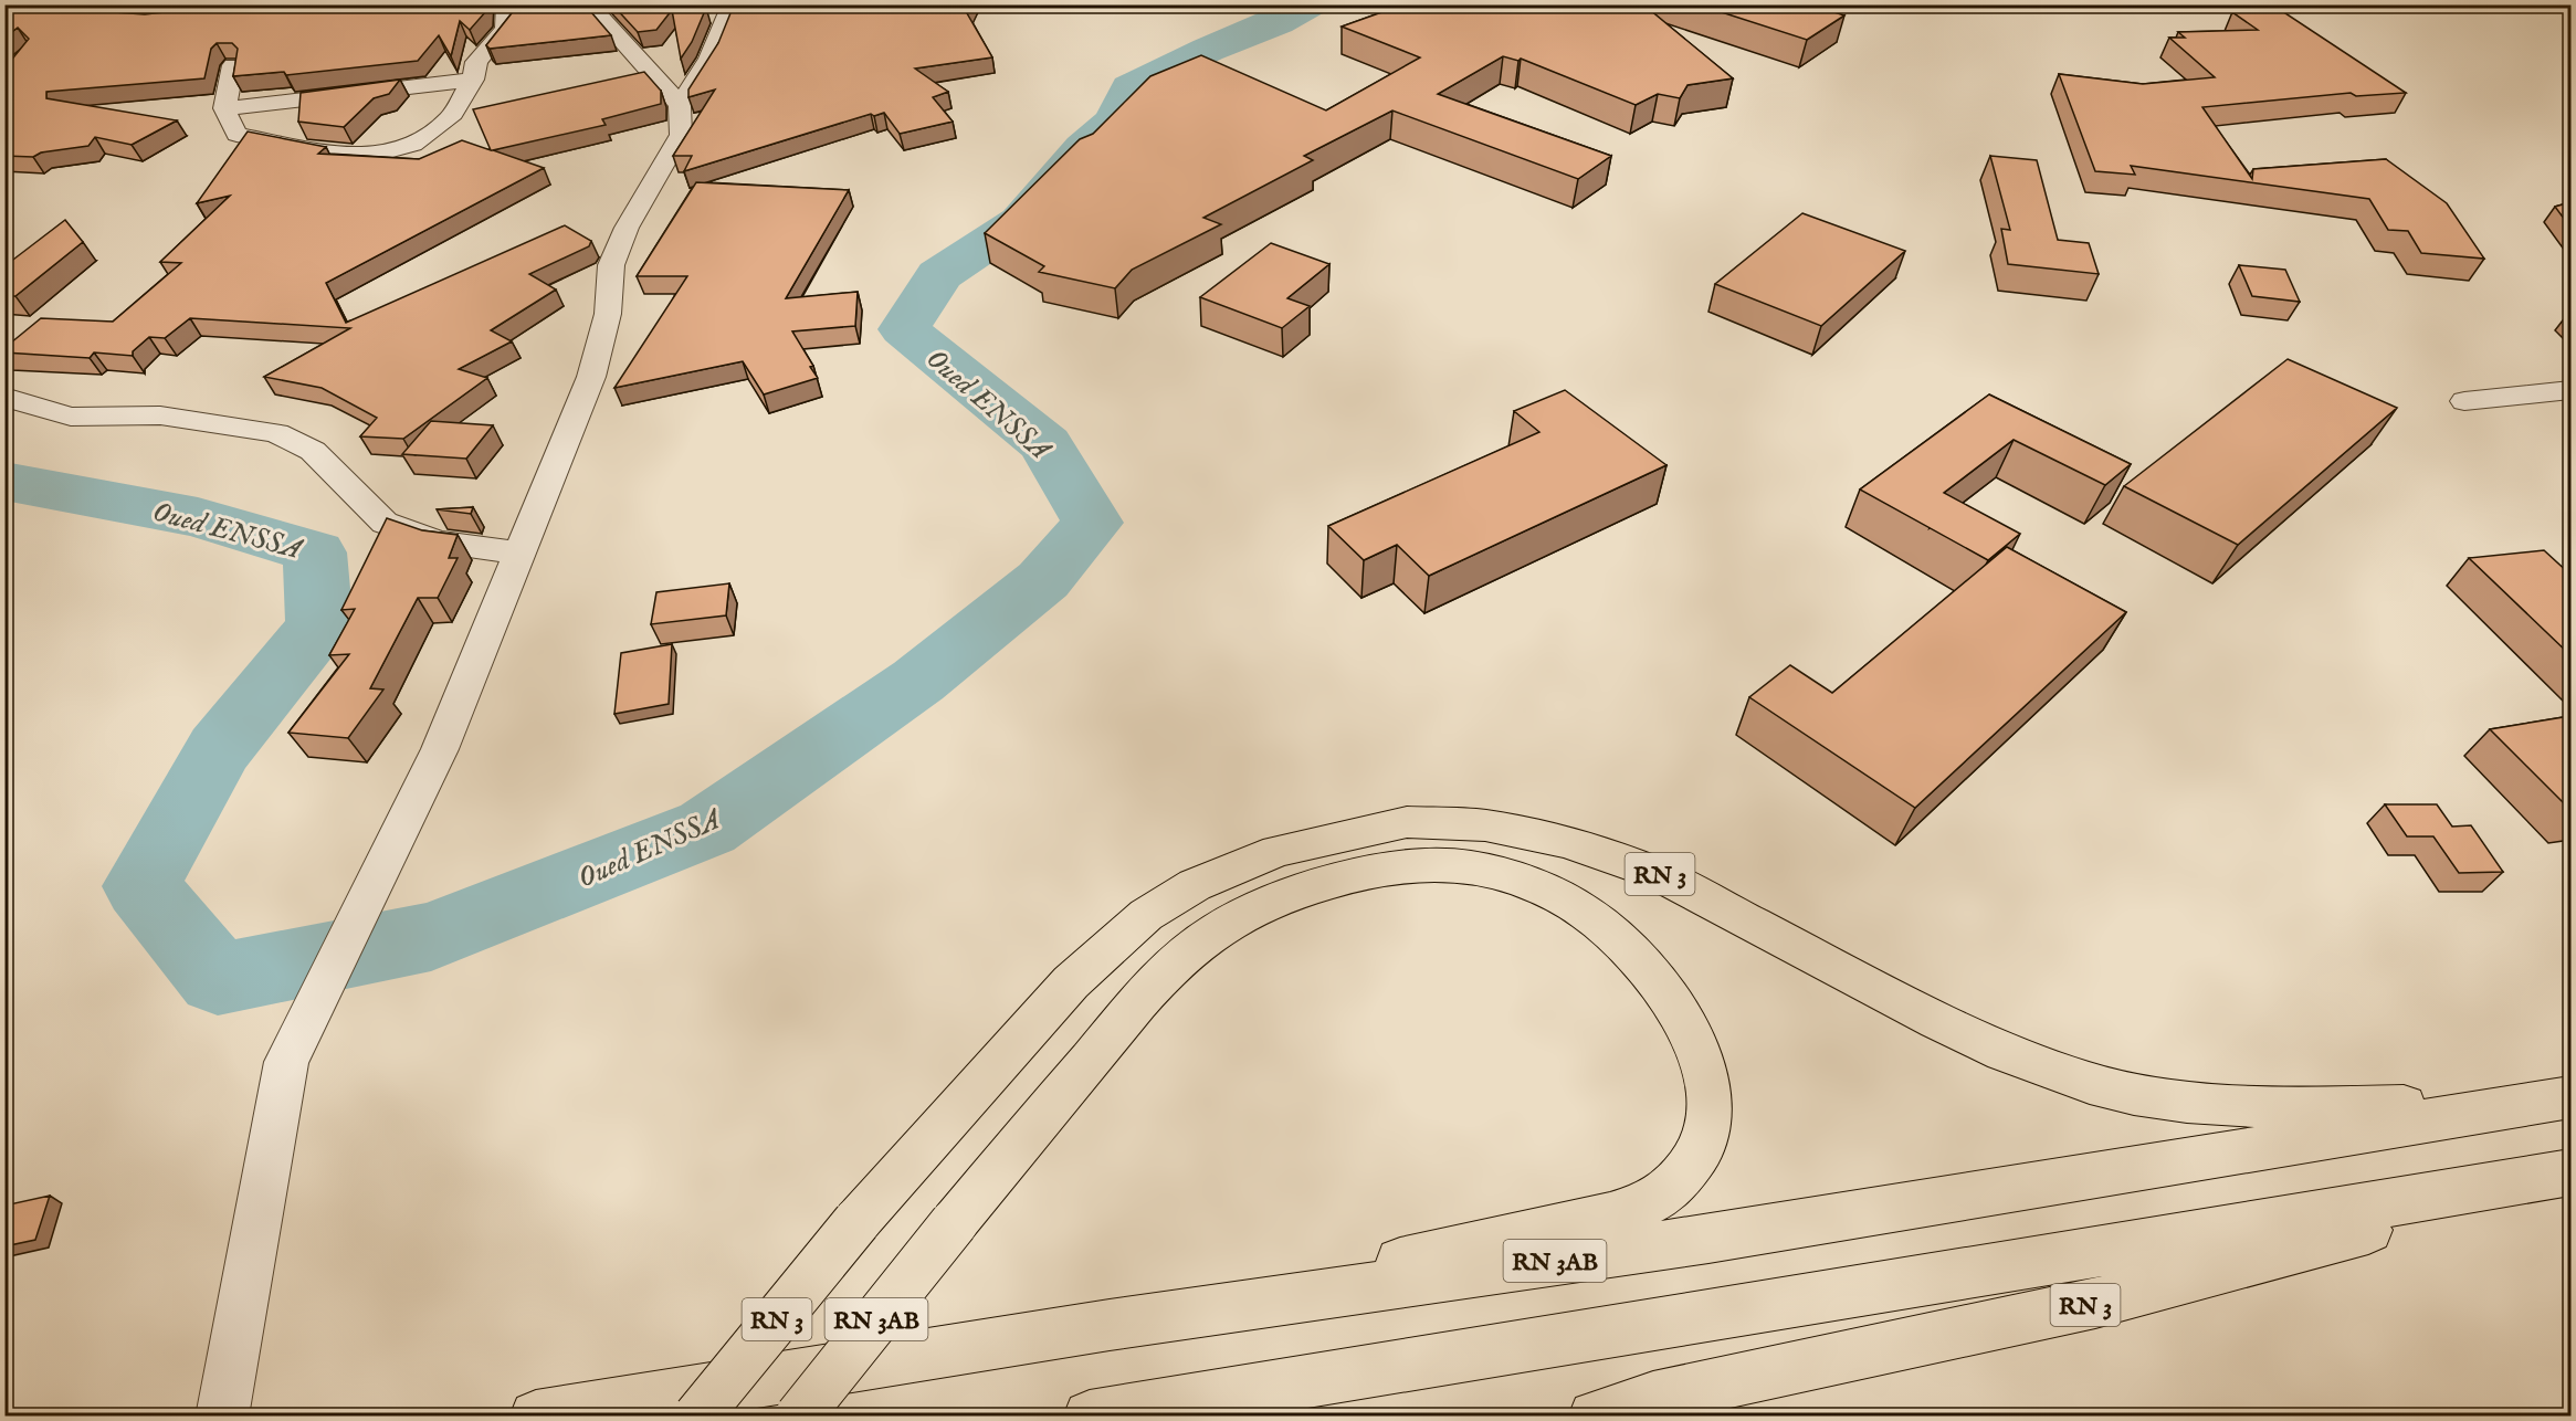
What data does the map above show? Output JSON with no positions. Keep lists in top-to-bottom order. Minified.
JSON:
{"streets":{"highway":["RN 3","RN 3AB"]},"crossings":[["RN 3","RN 3AB"]],"water":["Oued ENSSA"]}
